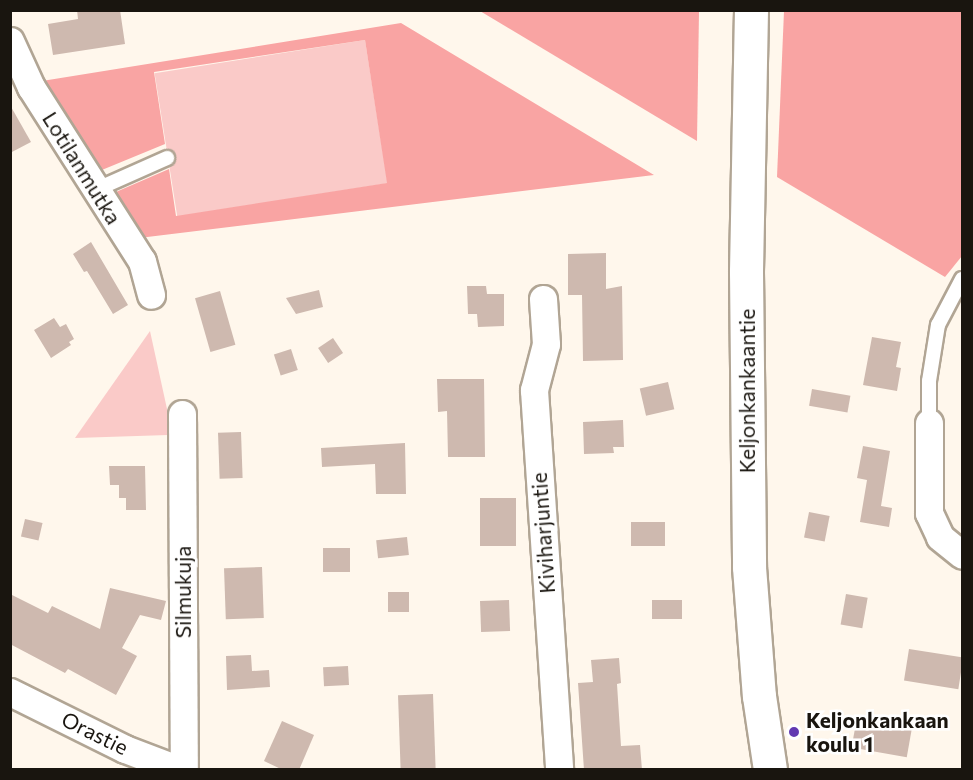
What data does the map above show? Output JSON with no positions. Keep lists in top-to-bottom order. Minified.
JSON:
{"streets":{"main road":["Keljonkankaantie"],"street":["Lotilanmutka","Kiviharjuntie","Silmukuja","Orastie"]},"crossings":[["Silmukuja","Orastie"]],"places":["Keljonkankaan koulu 1"]}
